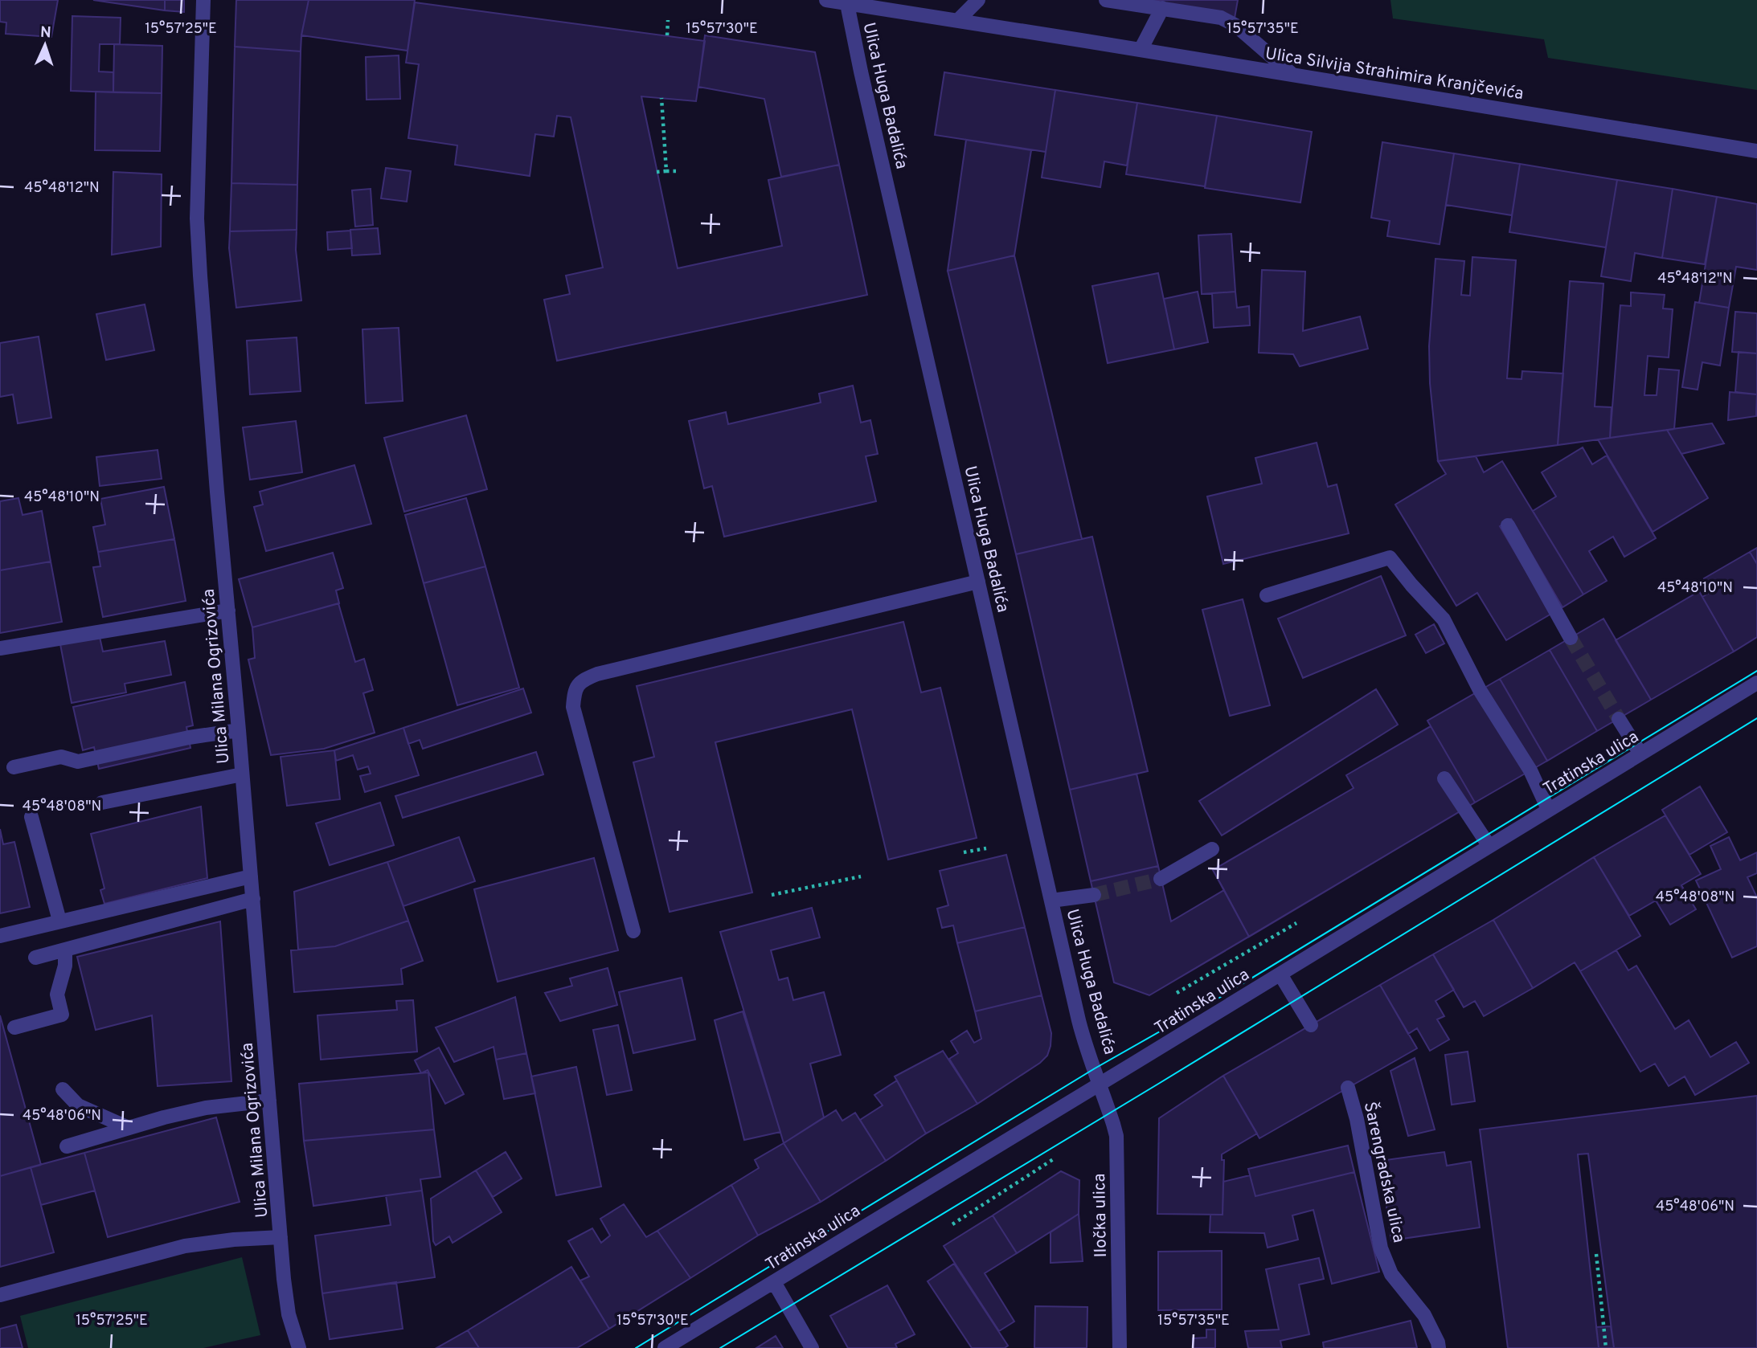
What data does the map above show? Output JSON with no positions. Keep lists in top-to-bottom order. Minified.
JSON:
{"streets":{"street":["Ulica Silvija Strahimira Kranjčevića","Ulica Huga Badalića","Ulica Milana Ogrizovića","Tratinska ulica","Šarengradska ulica","Iločka ulica"]},"crossings":[["Ulica Silvija Strahimira Kranjčevića","Ulica Huga Badalića"],["Ulica Huga Badalića","Tratinska ulica"],["Ulica Huga Badalića","Iločka ulica"],["Tratinska ulica","Iločka ulica"]],"north":"top","coordinates":["15°57'25\"E","15°57'30\"E","15°57'35\"E","45°48'12\"N","45°48'10\"N","45°48'08\"N","45°48'06\"N"]}
